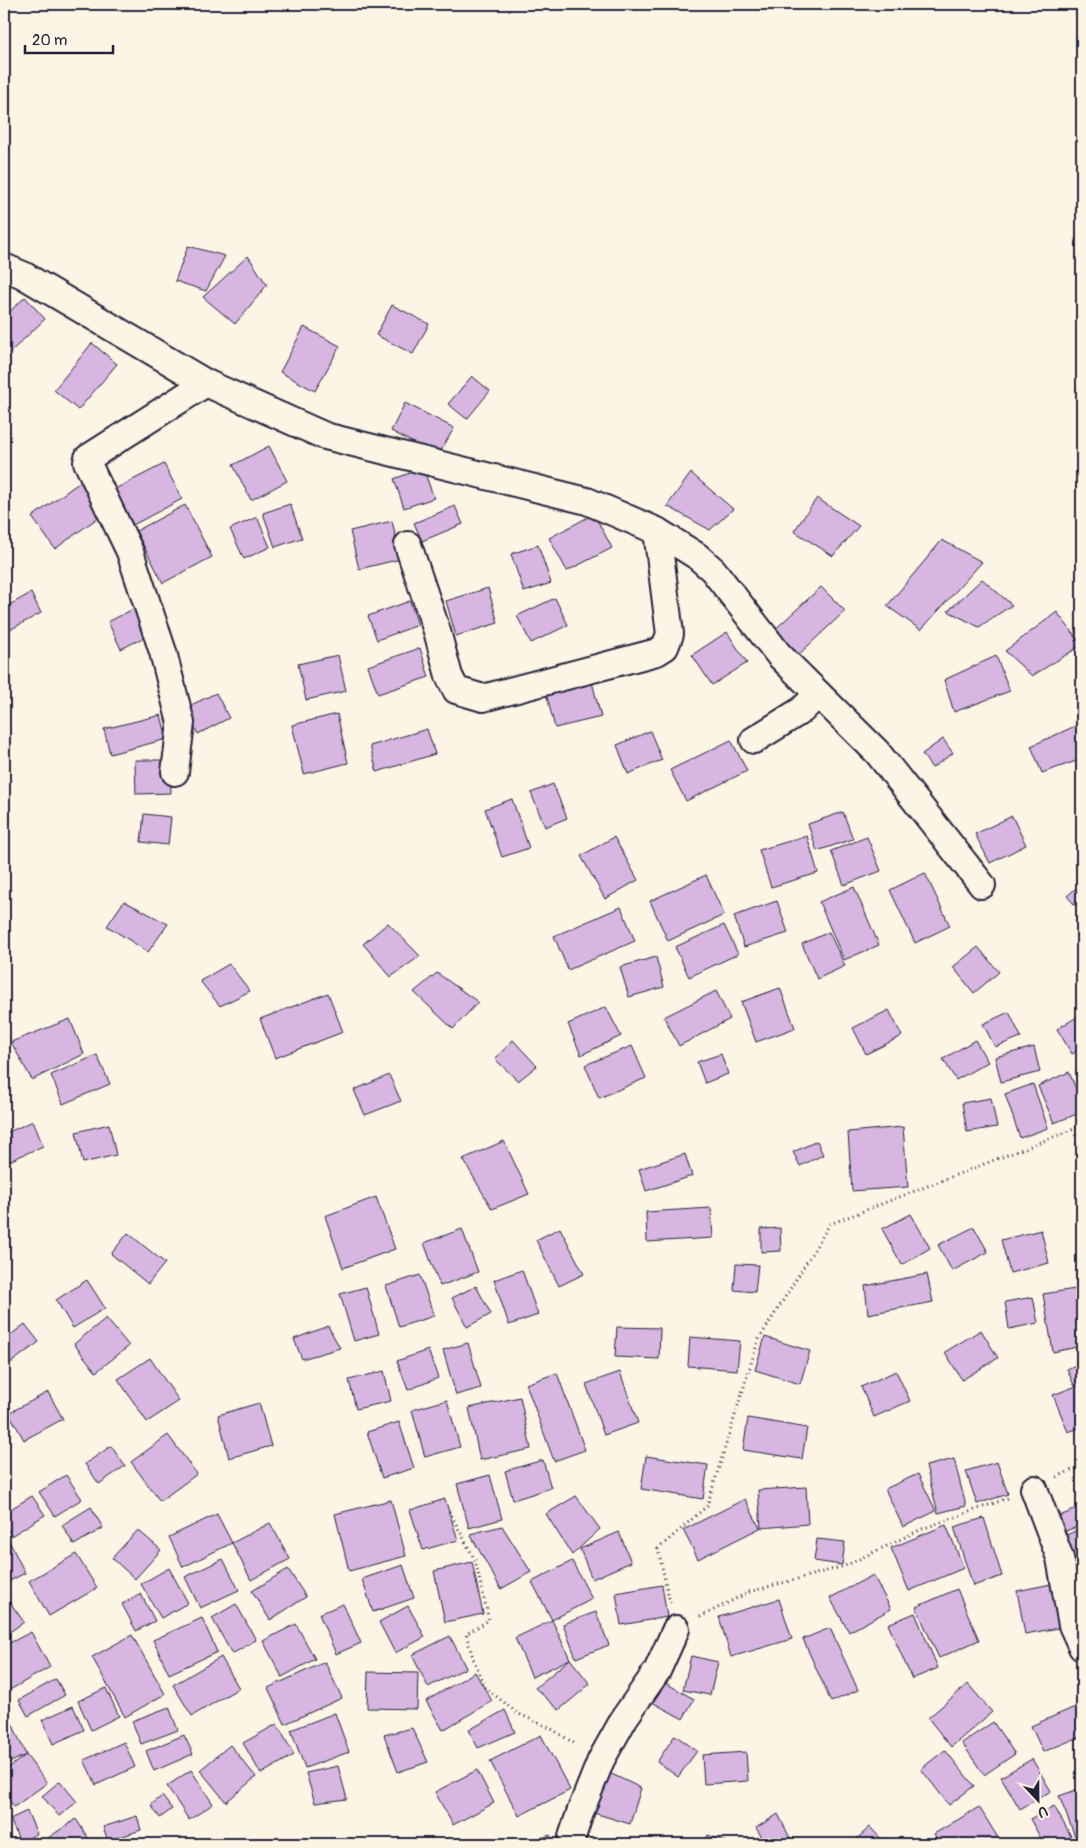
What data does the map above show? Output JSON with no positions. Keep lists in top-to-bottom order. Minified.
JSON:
{"scale_bar":"20 m","north":"bottom"}
